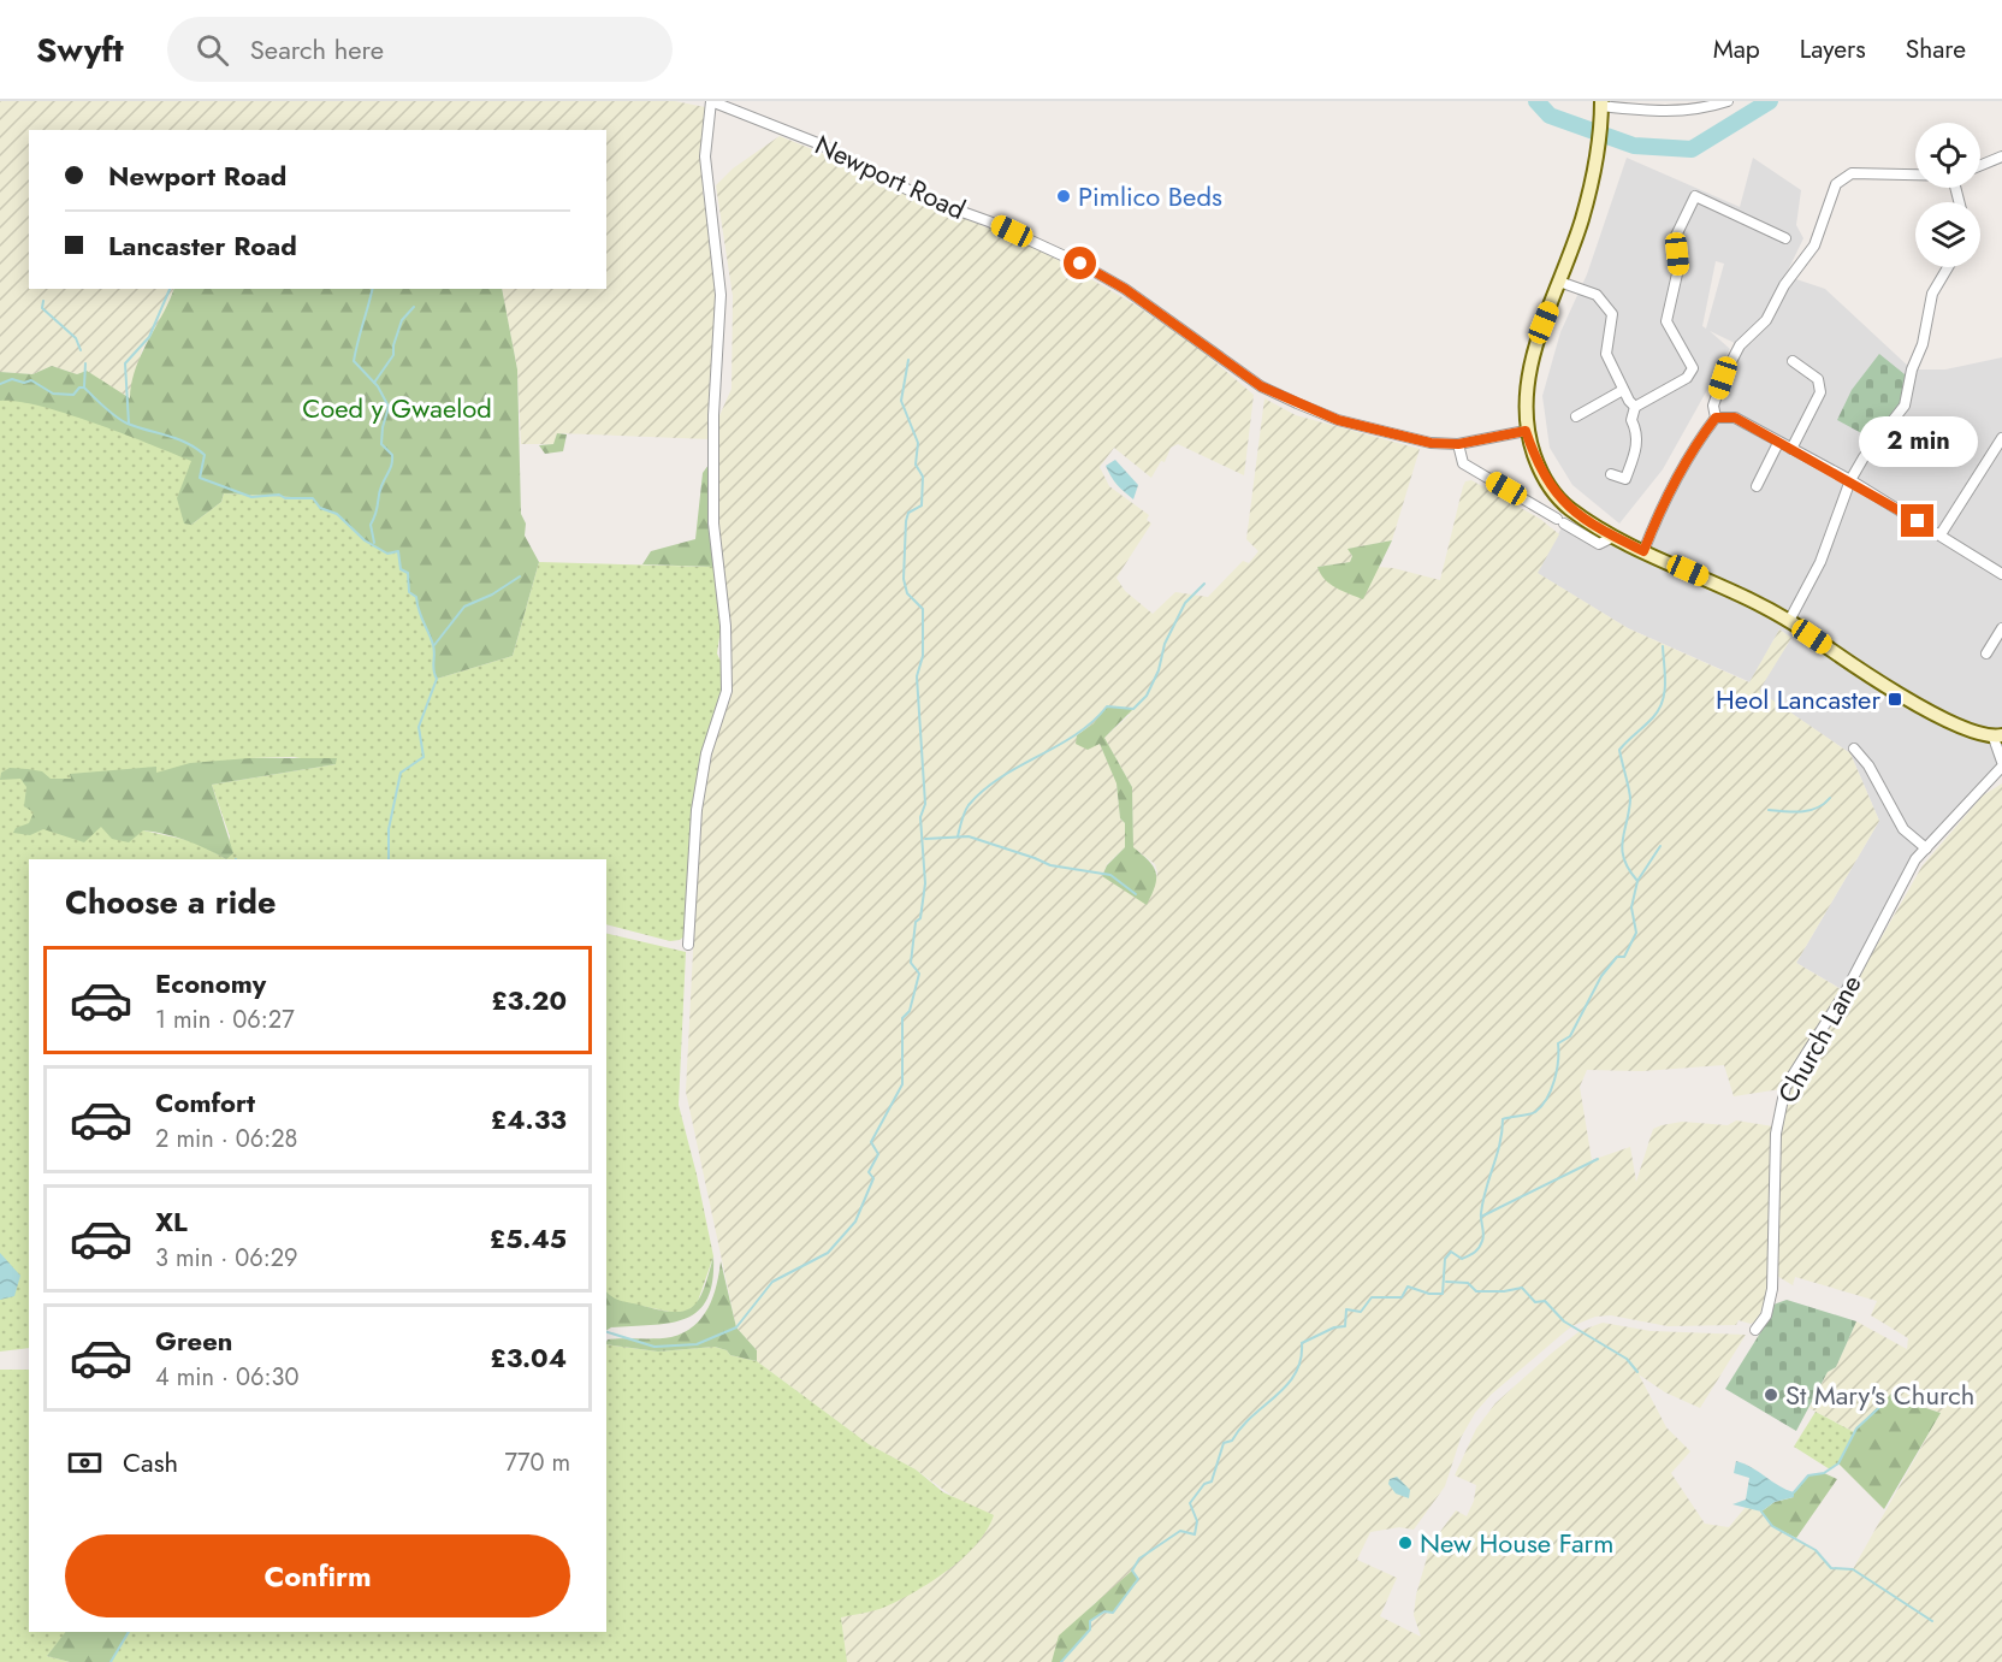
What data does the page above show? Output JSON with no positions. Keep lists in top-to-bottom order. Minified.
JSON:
{"streets":{"street":["Newport Road","Church Lane"]},"parks":["Coed y Gwaelod"],"places":{"other":["Pimlico Beds","St Mary's Church","New House Farm"],"transit":["Heol Lancaster"]},"page":{"header":"Swyft","search":"Search here","nav":["Map","Layers","Share"],"banner":["Newport Road","Lancaster Road"],"bubble":"2 min","heading":"Choose a ride","list":[{"name":"Economy","note":"1 min · 06:27","value":"£3.20"},{"name":"Comfort","note":"2 min · 06:28","value":"£4.33"},{"name":"XL","note":"3 min · 06:29","value":"£5.45"},{"name":"Green","note":"4 min · 06:30","value":"£3.04"}],"pay":["Cash","770 m"],"buttons":"Confirm"}}
